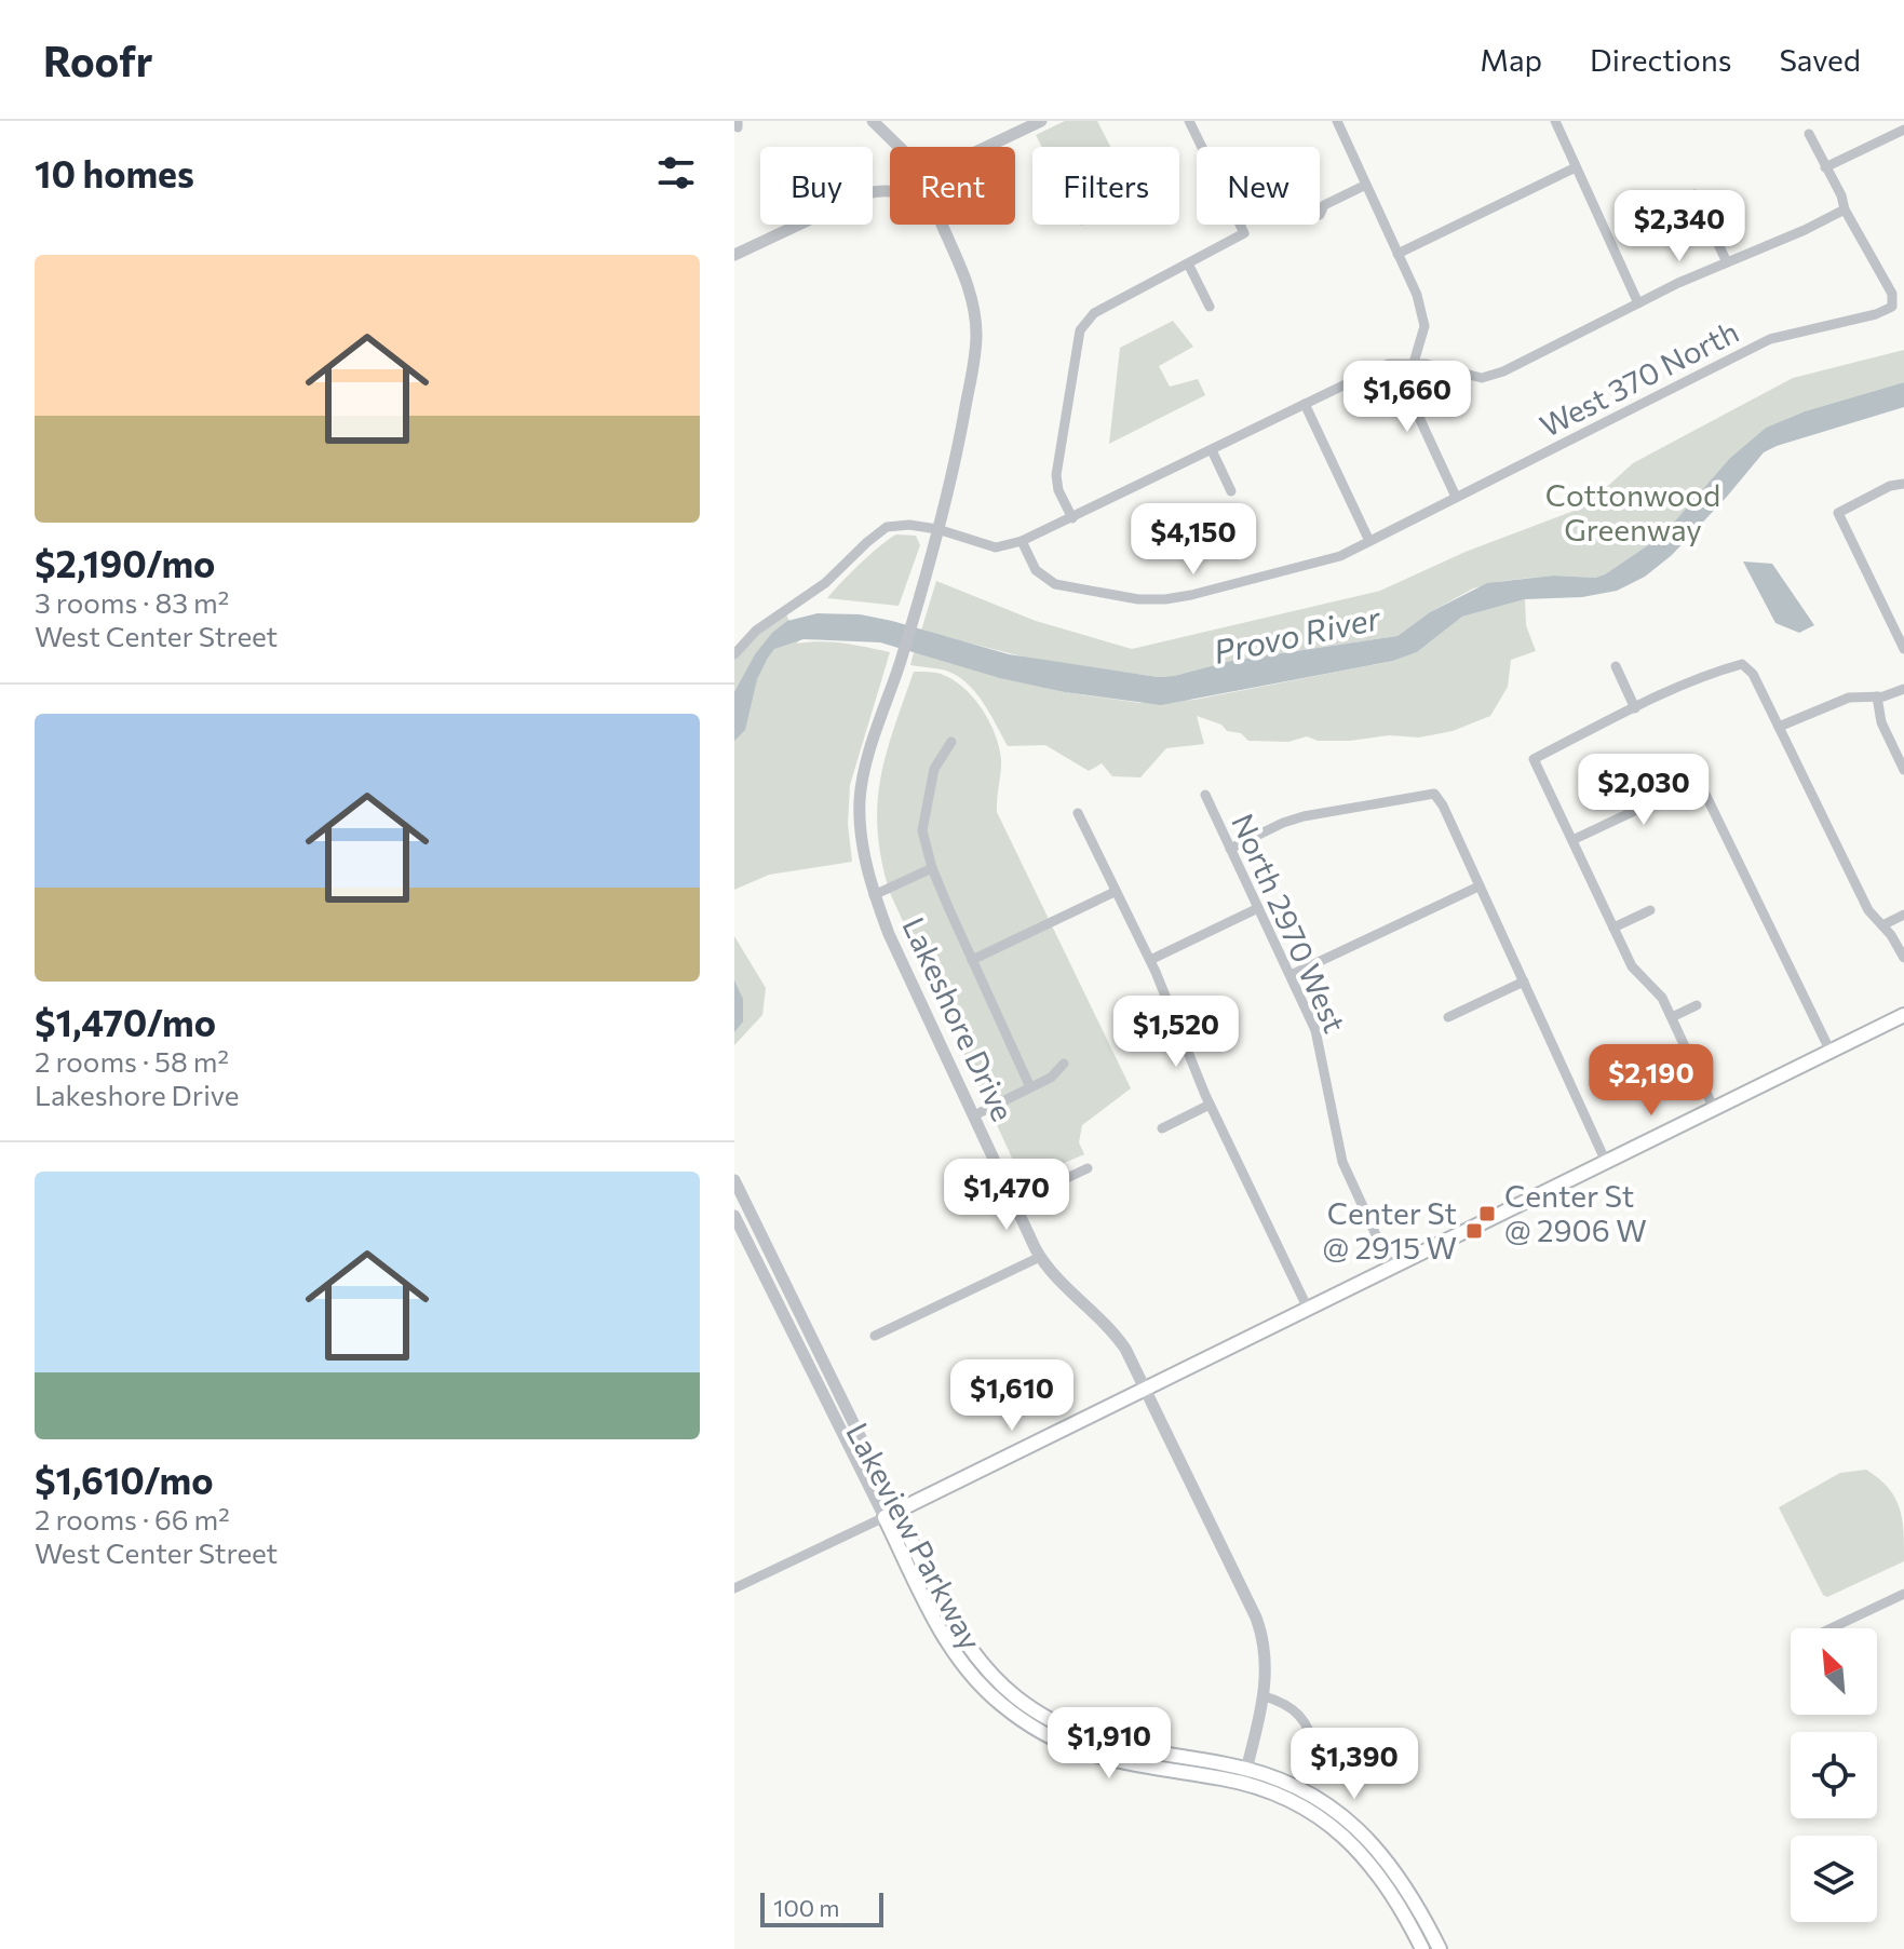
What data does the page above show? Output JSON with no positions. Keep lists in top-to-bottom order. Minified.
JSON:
{"streets":{"main road":["Lakeview Parkway"],"street":["West 370 North","North 2970 West","Lakeshore Drive"]},"crossings":[["Lakeshore Drive","Lakeview Parkway"]],"water":["Provo River"],"parks":["Cottonwood Greenway"],"places":{"transit":["Center St @ 2906 W","Center St @ 2915 W"]},"scale_bar":"100 m","north":"top left","page":{"header":"Roofr","nav":["Map","Directions","Saved"],"heading":"10 homes","chip":["Buy","Rent","Filters","New"],"price":["$2,340","$1,660","$4,150","$2,030","$1,520","$2,190","$1,470","$1,610","$1,910","$1,390"],"list":[{"name":"$2,190/mo","note":"3 rooms · 83 m² · West Center Street"},{"name":"$1,470/mo","note":"2 rooms · 58 m² · Lakeshore Drive"},{"name":"$1,610/mo","note":"2 rooms · 66 m² · West Center Street"}],"scale":"100 m"}}
